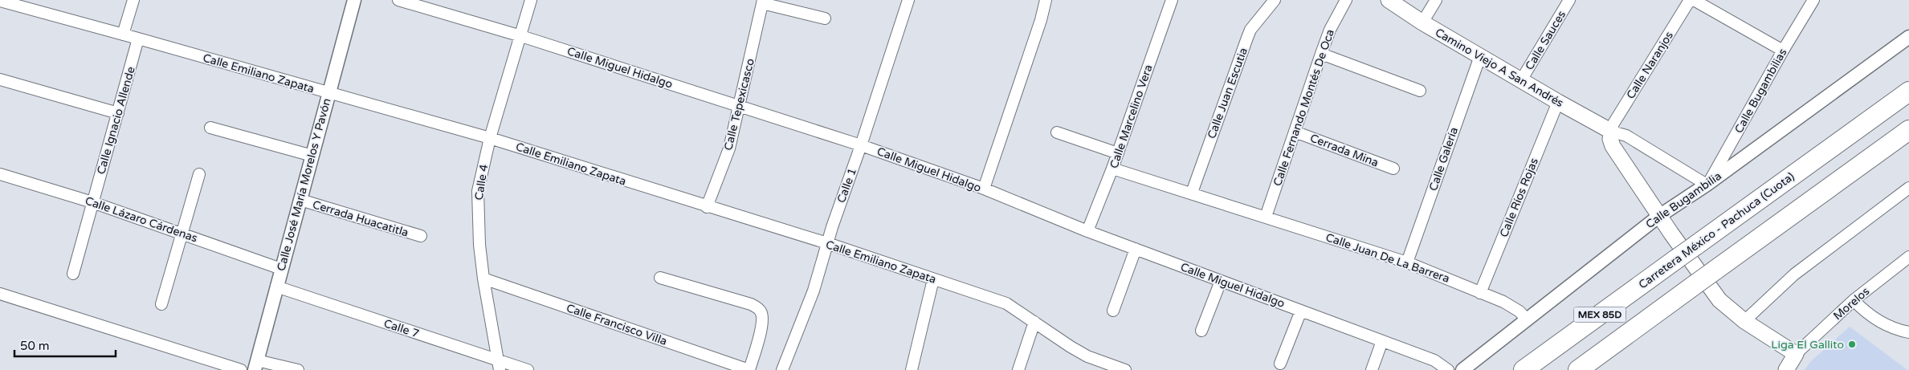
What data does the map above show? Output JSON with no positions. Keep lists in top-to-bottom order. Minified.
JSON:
{"streets":{"highway":["Carretera México - Pachuca (Cuota)","MEX 85D"],"main road":["Camino Viejo A San Andrés"],"street":["Calle Sauces","Calle Naranjos","Calle Miguel Hidalgo","Calle Emiliano Zapata","Calle Bugambilias","Calle Juan Escutia","Calle Tepexicasco","Calle Fernando Montés De Oca","Calle Marcelino Vera","Calle Ignacio Allende","Cerrada Mina","Calle Galería","Calle 4","Calle José María Morelos Y Pavón","Calle 1","Calle Ríos Rojas","Calle Bugambilia","Cerrada Huacatitla","Calle Lázaro Cárdenas","Calle Juan De La Barrera","Morelos","Calle Francisco Villa","Calle 7"]},"crossings":[["Calle Sauces","Camino Viejo A San Andrés"],["Calle Naranjos","Camino Viejo A San Andrés"],["Calle Miguel Hidalgo","Calle Tepexicasco"],["Calle Miguel Hidalgo","Calle Marcelino Vera"],["Calle Miguel Hidalgo","Calle 4"],["Calle Miguel Hidalgo","Calle 1"],["Camino Viejo A San Andrés","Calle Bugambilias"],["Camino Viejo A San Andrés","Calle Galería"],["Camino Viejo A San Andrés","Calle Ríos Rojas"],["Camino Viejo A San Andrés","Calle Bugambilia"],["Calle Emiliano Zapata","Calle Tepexicasco"],["Calle Emiliano Zapata","Calle Ignacio Allende"],["Calle Emiliano Zapata","Calle 4"],["Calle Emiliano Zapata","Calle José María Morelos Y Pavón"],["Calle Emiliano Zapata","Calle 1"],["Calle Bugambilias","Calle Bugambilia"],["Calle Juan Escutia","Calle Juan De La Barrera"],["Calle Fernando Montés De Oca","Cerrada Mina"],["Calle Fernando Montés De Oca","Calle Juan De La Barrera"],["Calle Marcelino Vera","Calle Juan De La Barrera"],["Calle Ignacio Allende","Calle Lázaro Cárdenas"],["Calle Galería","Calle Juan De La Barrera"],["Calle 4","Calle Francisco Villa"],["Calle 4","Calle 7"],["Calle José María Morelos Y Pavón","Cerrada Huacatitla"],["Calle José María Morelos Y Pavón","Calle Lázaro Cárdenas"],["Calle José María Morelos Y Pavón","Calle 7"],["Calle Ríos Rojas","Calle Juan De La Barrera"],["Calle Bugambilia","Calle Juan De La Barrera"]],"places":["Liga El Gallito"],"scale_bar":"50 m"}
